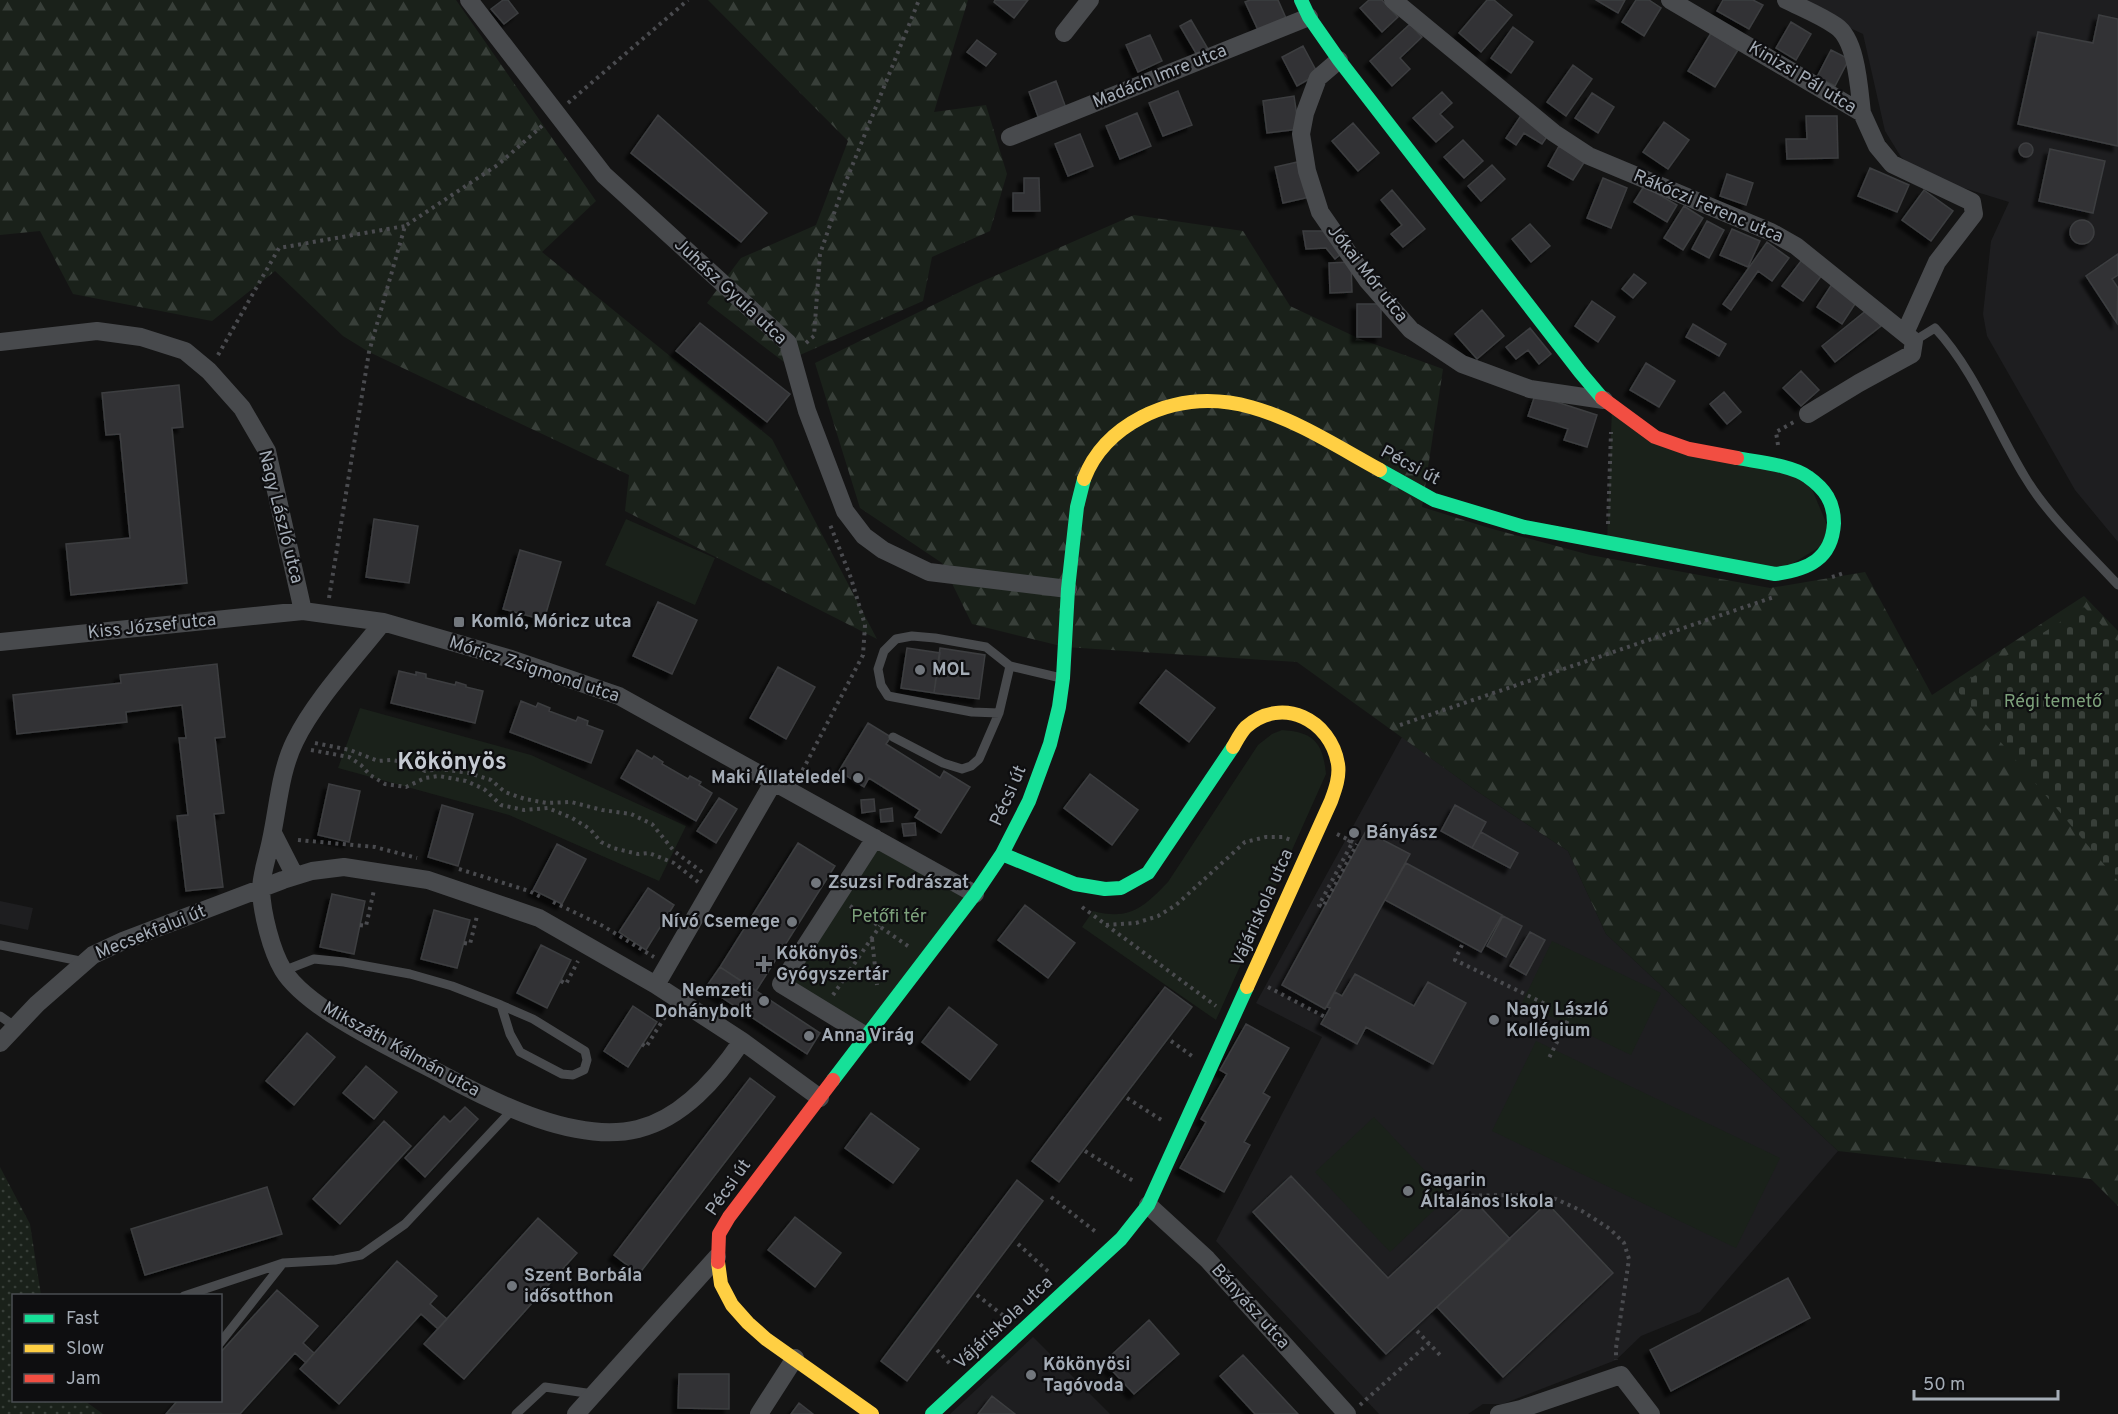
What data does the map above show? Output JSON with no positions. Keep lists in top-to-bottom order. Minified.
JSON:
{"streets":{"main road":["Pécsi út","Vájáriskola utca"],"street":["Madách Imre utca","Kinizsi Pál utca","Rákóczi Ferenc utca","Jókai Mór utca","Juhász Gyula utca","Nagy László utca","Kiss József utca","Móricz Zsigmond utca","Mecsekfalui út","Mikszáth Kálmán utca","Bányász utca"]},"crossings":[["Madách Imre utca","Pécsi út"],["Kinizsi Pál utca","Rákóczi Ferenc utca"],["Jókai Mór utca","Pécsi út"],["Juhász Gyula utca","Pécsi út"],["Pécsi út","Móricz Zsigmond utca"],["Pécsi út","Vájáriskola utca"],["Nagy László utca","Kiss József utca"],["Nagy László utca","Móricz Zsigmond utca"],["Kiss József utca","Móricz Zsigmond utca"],["Vájáriskola utca","Bányász utca"],["Mecsekfalui út","Mikszáth Kálmán utca"]],"districts":["Kökönyös"],"parks":["Régi temető","Petőfi tér"],"places":{"transit":["Komló, Móricz utca"],"other":["MOL","Maki Állateledel","Bányász","Zsuzsi Fodrászat","Nívó Csemege","Nemzeti Dohánybolt","Nagy László Kollégium","Anna Virág","Gagarin Általános Iskola","Szent Borbála idősotthon","Kökönyösi Tagóvoda"],"health":["Kökönyös Gyógyszertár"]},"legend":["Fast","Slow","Jam"],"scale_bar":"50 m"}
